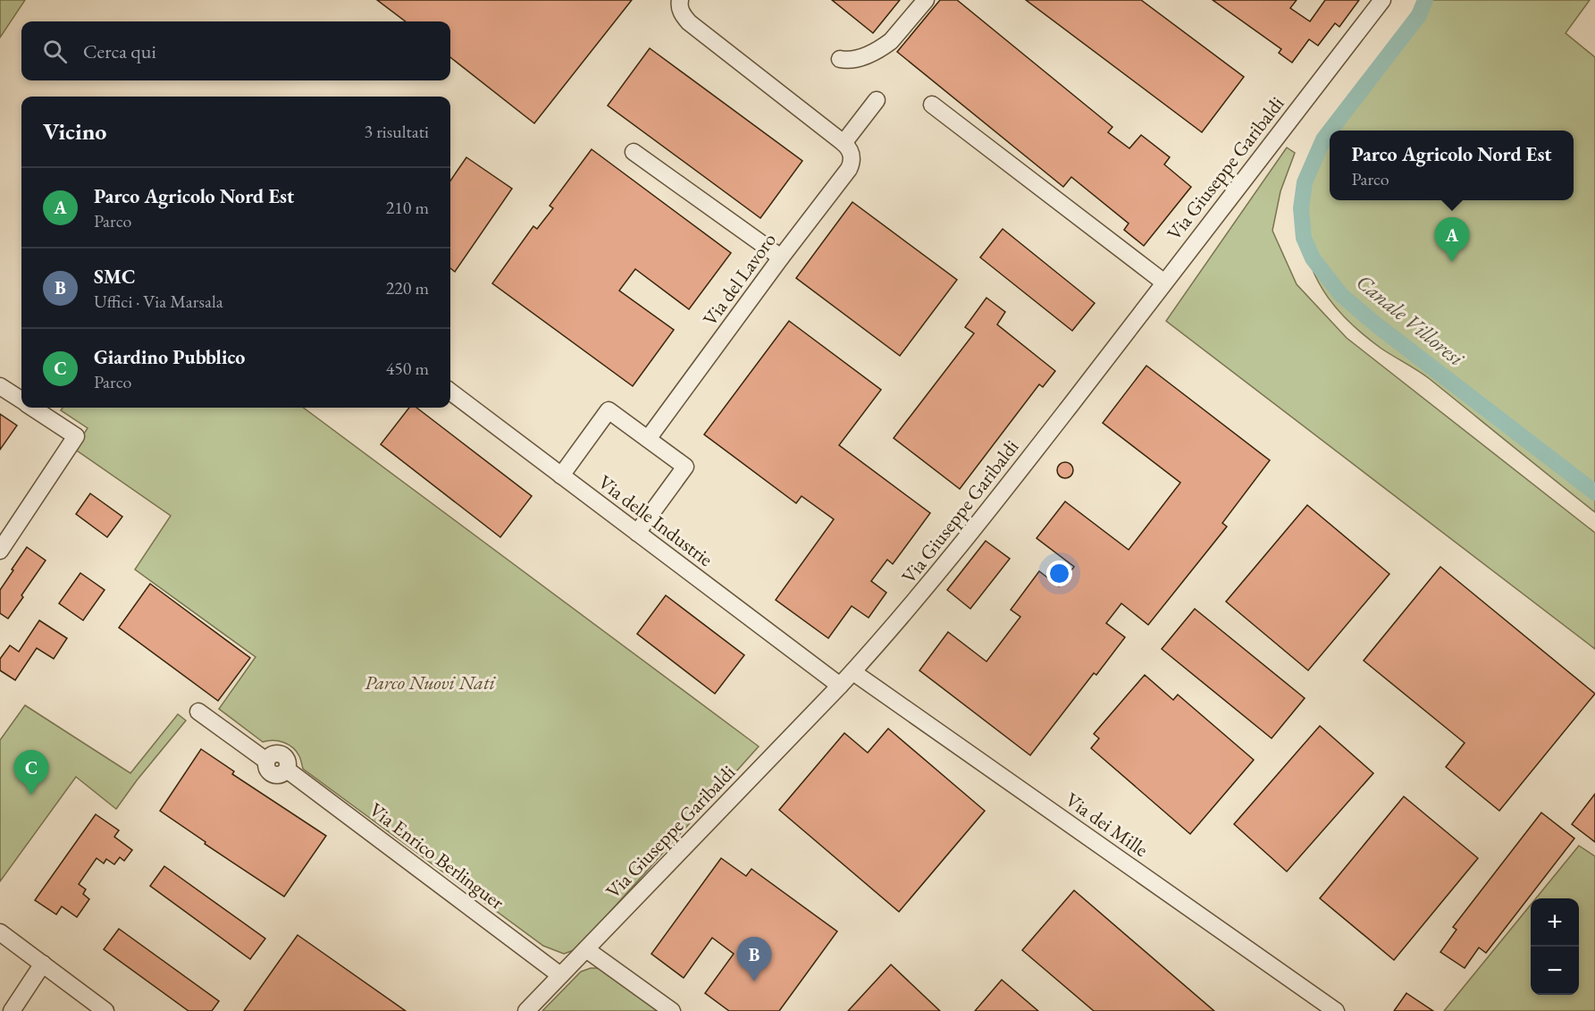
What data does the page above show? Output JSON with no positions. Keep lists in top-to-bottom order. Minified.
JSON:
{"streets":{"street":["Via Giuseppe Garibaldi","Via del Lavoro","Via delle Industrie","Via dei Mille","Via Enrico Berlinguer"]},"crossings":[["Via Giuseppe Garibaldi","Via delle Industrie"],["Via Giuseppe Garibaldi","Via dei Mille"],["Via Giuseppe Garibaldi","Via Enrico Berlinguer"]],"water":["Canale Villoresi"],"parks":["Parco Nuovi Nati"],"page":{"search":"Cerca qui","heading":["Vicino","3 risultati"],"popup":["Parco Agricolo Nord Est","Parco"],"list":[{"mark":"A","name":"Parco Agricolo Nord Est","note":"Parco","value":"210 m"},{"mark":"B","name":"SMC","note":"Uffici · Via Marsala","value":"220 m"},{"mark":"C","name":"Giardino Pubblico","note":"Parco","value":"450 m"}],"pins":["A","C","B"],"map_buttons":["+","−"]}}
